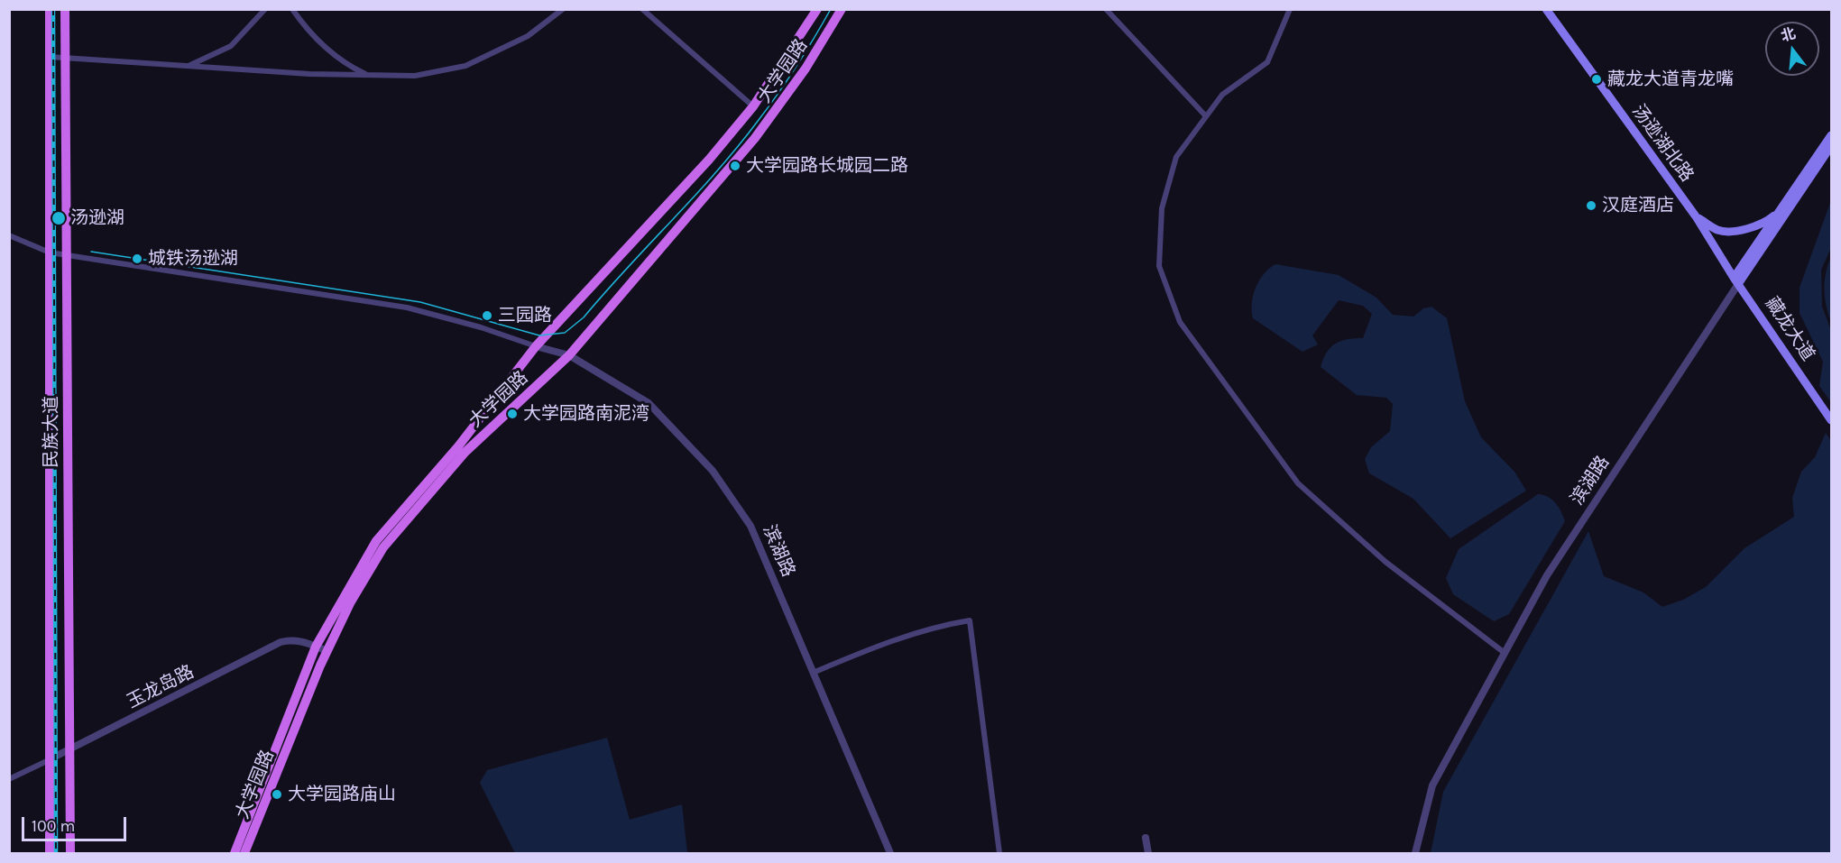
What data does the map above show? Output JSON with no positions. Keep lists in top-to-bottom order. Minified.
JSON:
{"streets":{"main road":["大学园路","汤逊湖北路","藏龙大道","民族大道","滨湖路"],"street":["玉龙岛路"]},"crossings":[["大学园路","滨湖路"],["大学园路","玉龙岛路"],["汤逊湖北路","藏龙大道"],["汤逊湖北路","滨湖路"],["藏龙大道","滨湖路"],["民族大道","玉龙岛路"]],"places":["藏龙大道青龙嘴","大学园路长城园二路","汉庭酒店","汤逊湖","城铁汤逊湖","三园路","大学园路南泥湾","大学园路庙山"],"scale_bar":"100 m","north":"top"}
